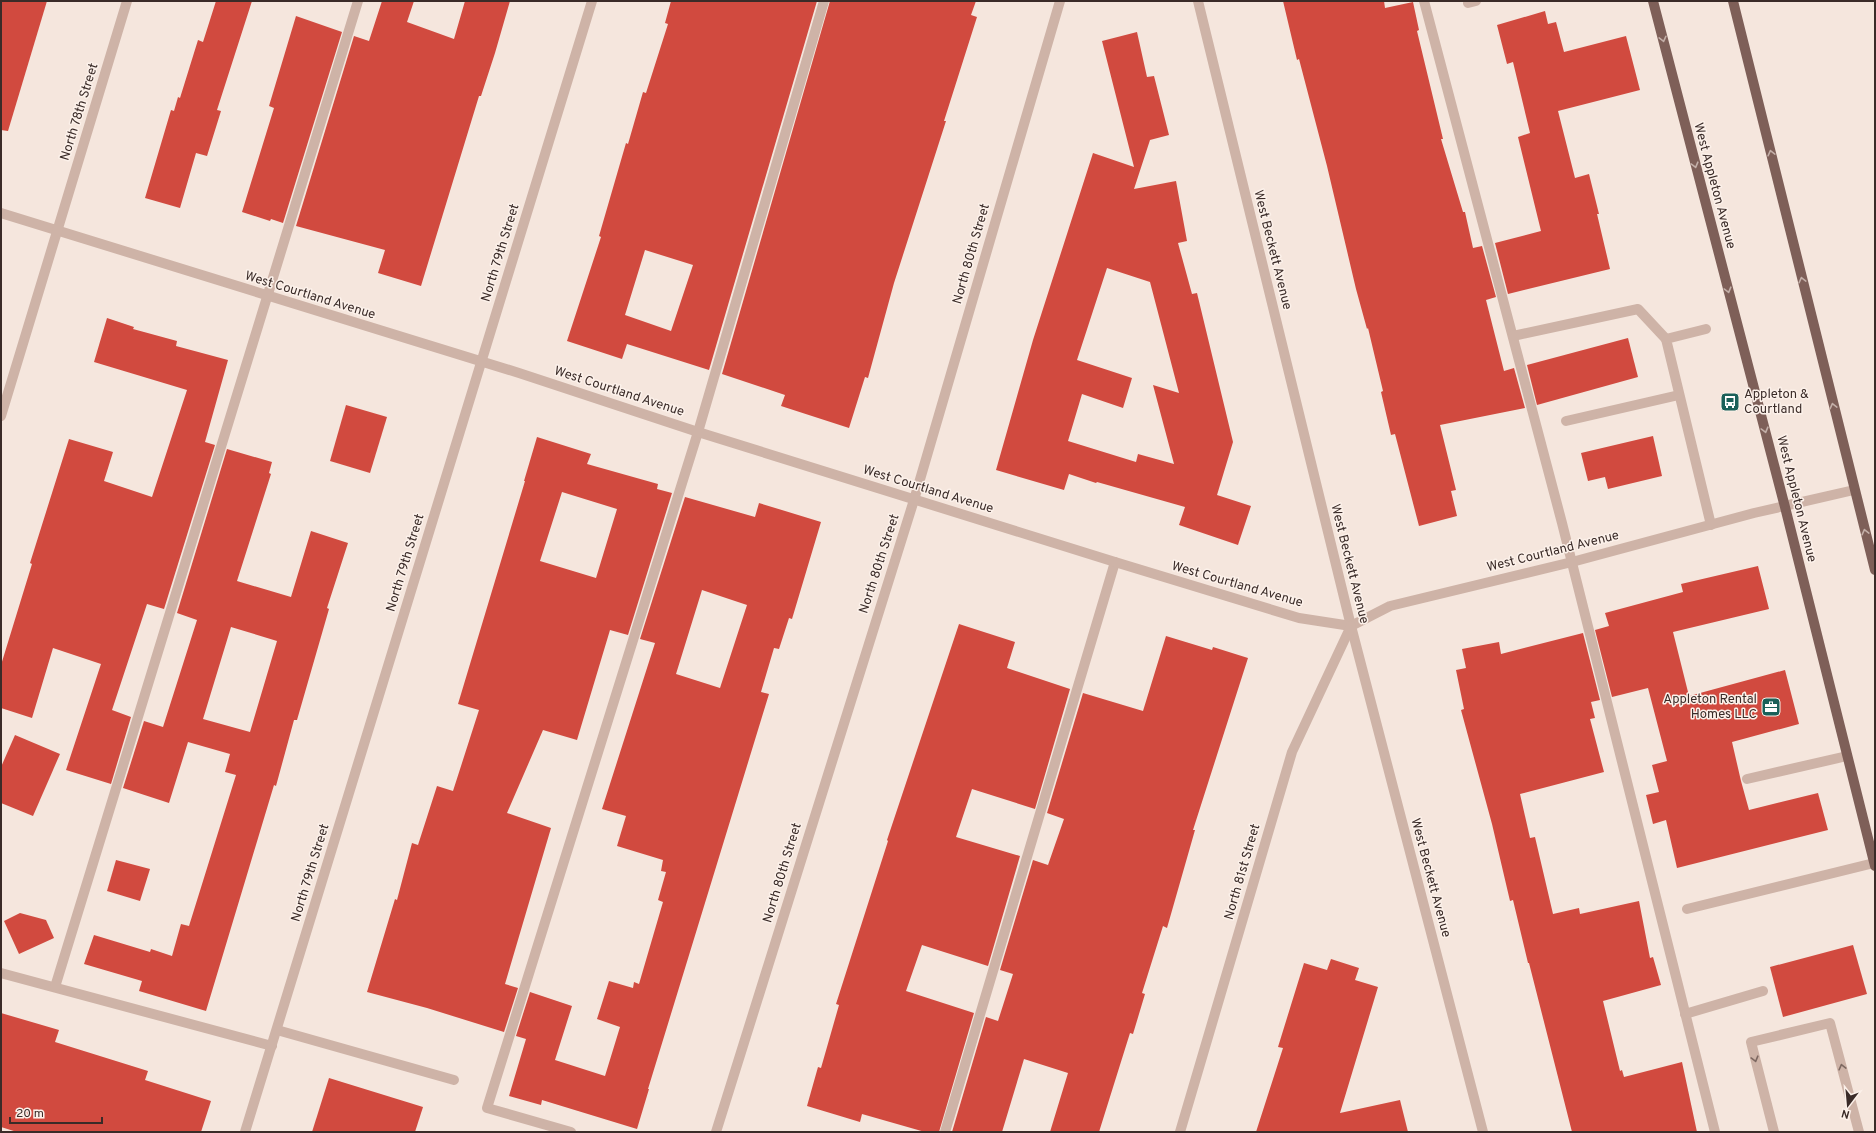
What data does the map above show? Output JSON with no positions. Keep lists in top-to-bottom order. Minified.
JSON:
{"streets":{"main road":["West Appleton Avenue"],"street":["North 78th Street","West Beckett Avenue","North 79th Street","North 80th Street","West Courtland Avenue","North 81st Street"]},"crossings":[["North 78th Street","West Courtland Avenue"],["West Appleton Avenue","West Courtland Avenue"],["West Beckett Avenue","West Courtland Avenue"],["West Beckett Avenue","North 81st Street"],["North 79th Street","West Courtland Avenue"],["North 80th Street","West Courtland Avenue"],["West Courtland Avenue","North 81st Street"]],"places":{"bus stop":["Appleton & Courtland"],"office":["Appleton Rental Homes LLC"]},"scale_bar":"20 m","north":"bottom"}
